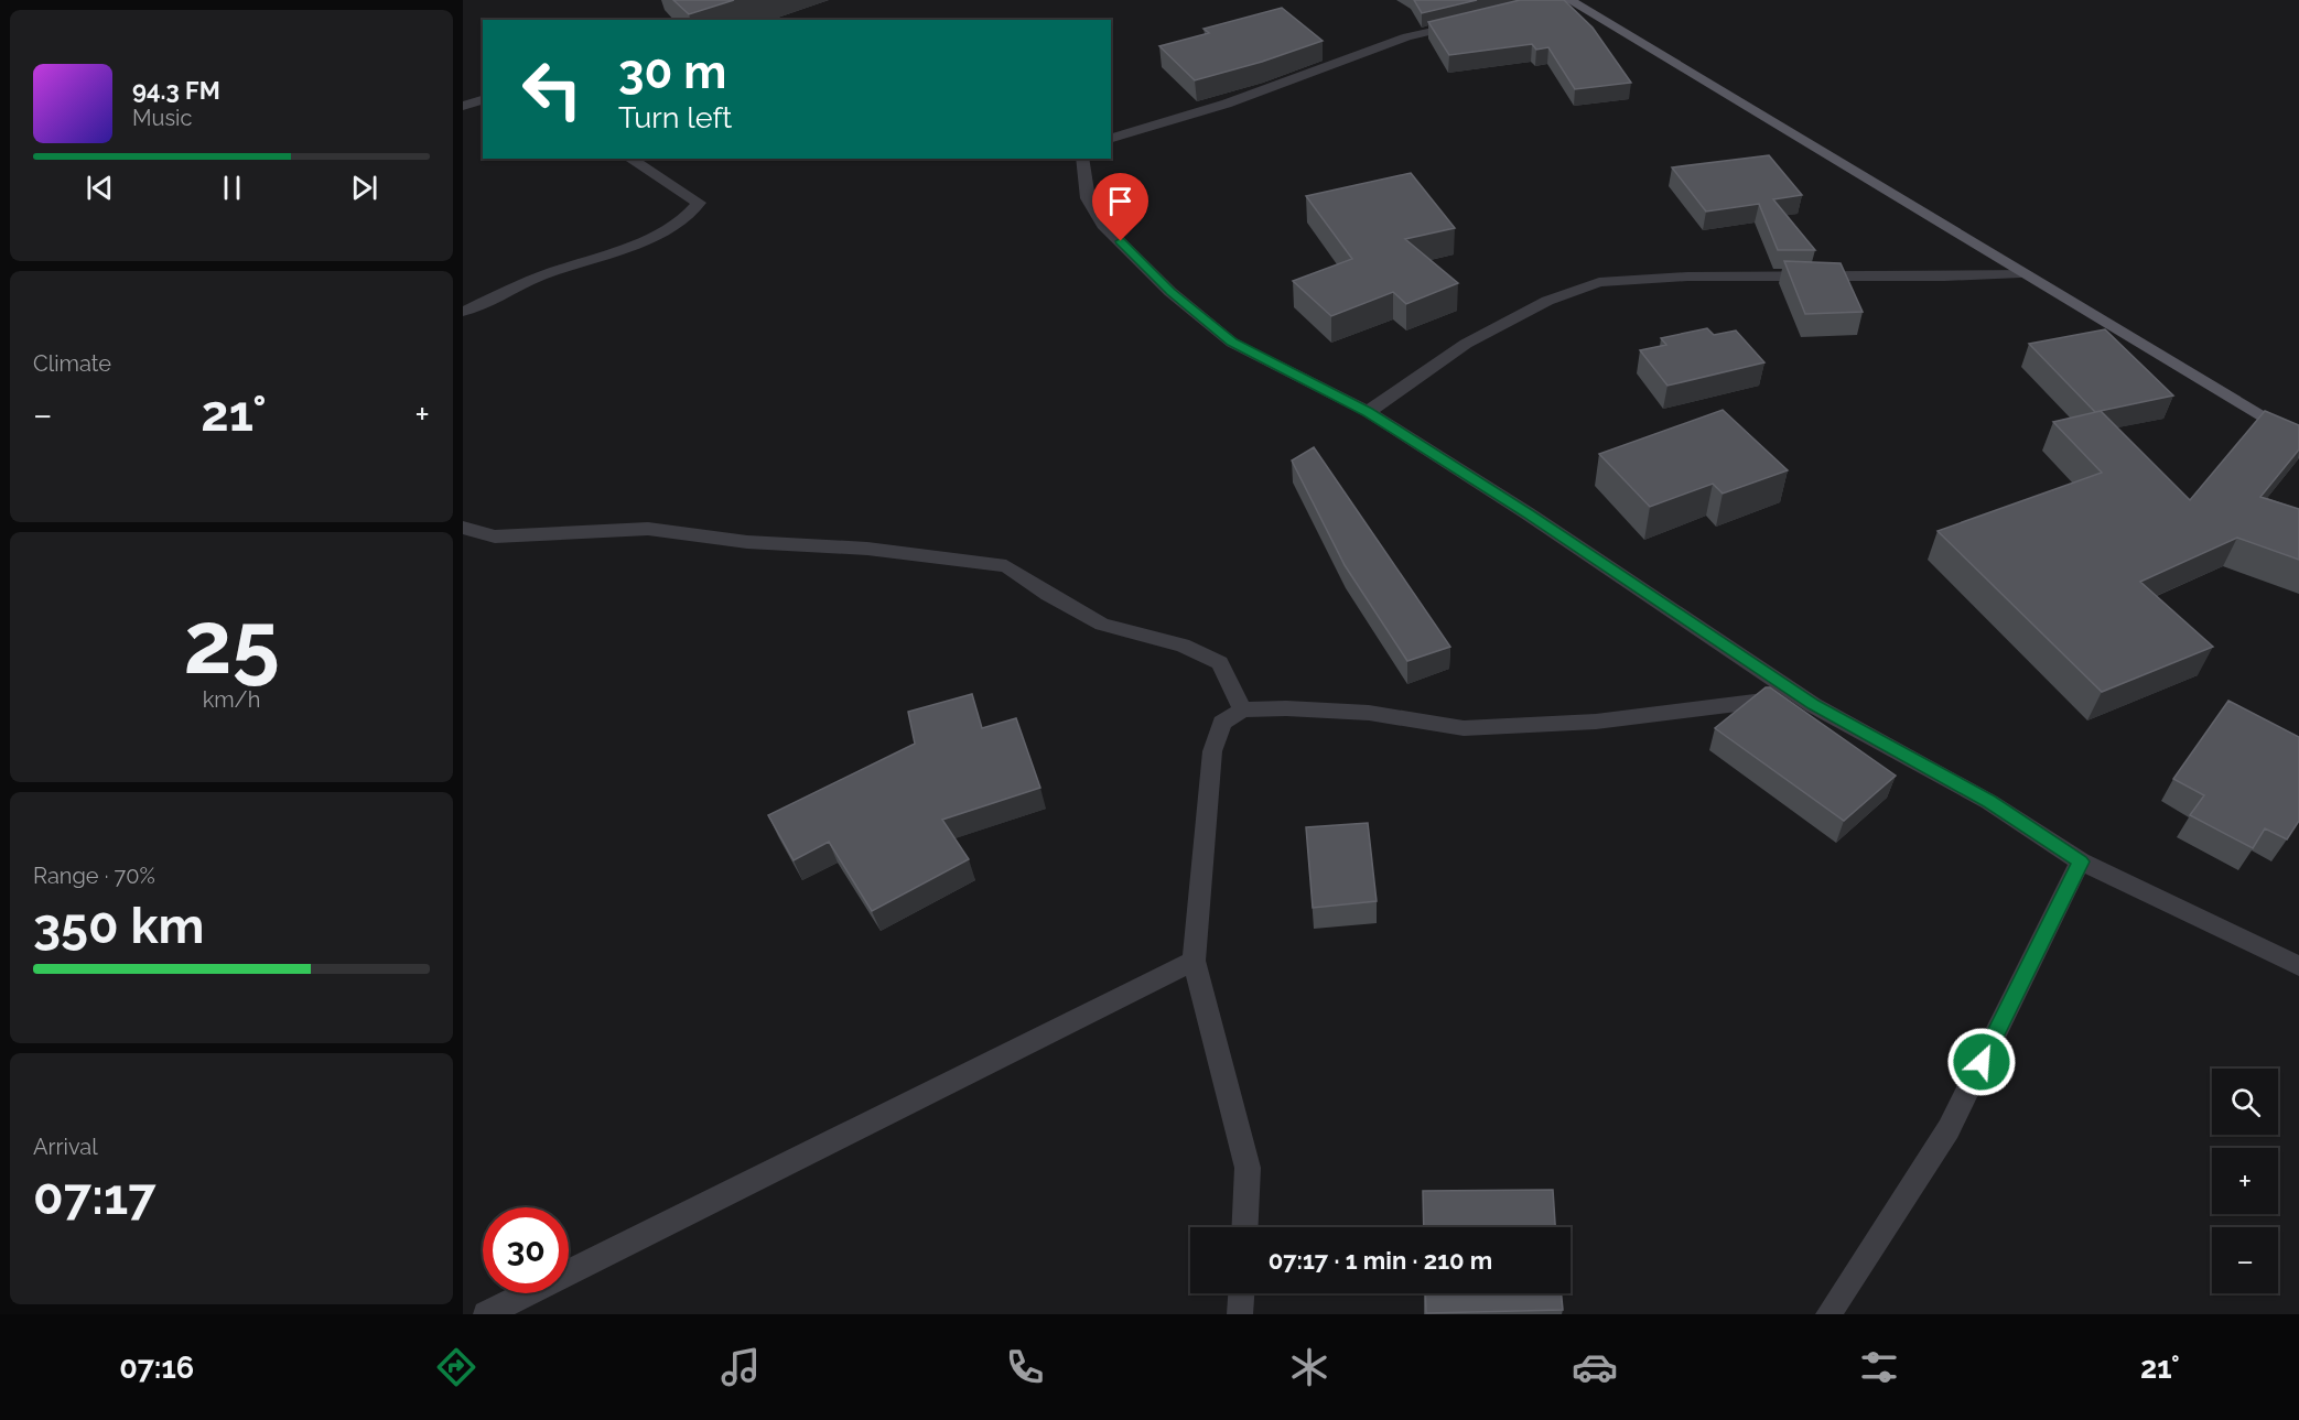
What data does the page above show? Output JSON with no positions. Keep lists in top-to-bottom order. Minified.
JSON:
{"page":{"turn":["30 m","Turn left"],"song":["94.3 FM","Music"],"tile":["Climate",["25","km/h"],["Range · 70%","350 km"],["Arrival","07:17"]],"heat":["−","21°","+"],"map_buttons":["+","−"],"limit":"30","trip":"07:17 · 1 min · 210 m","tabs":["07:16","21°"]}}
